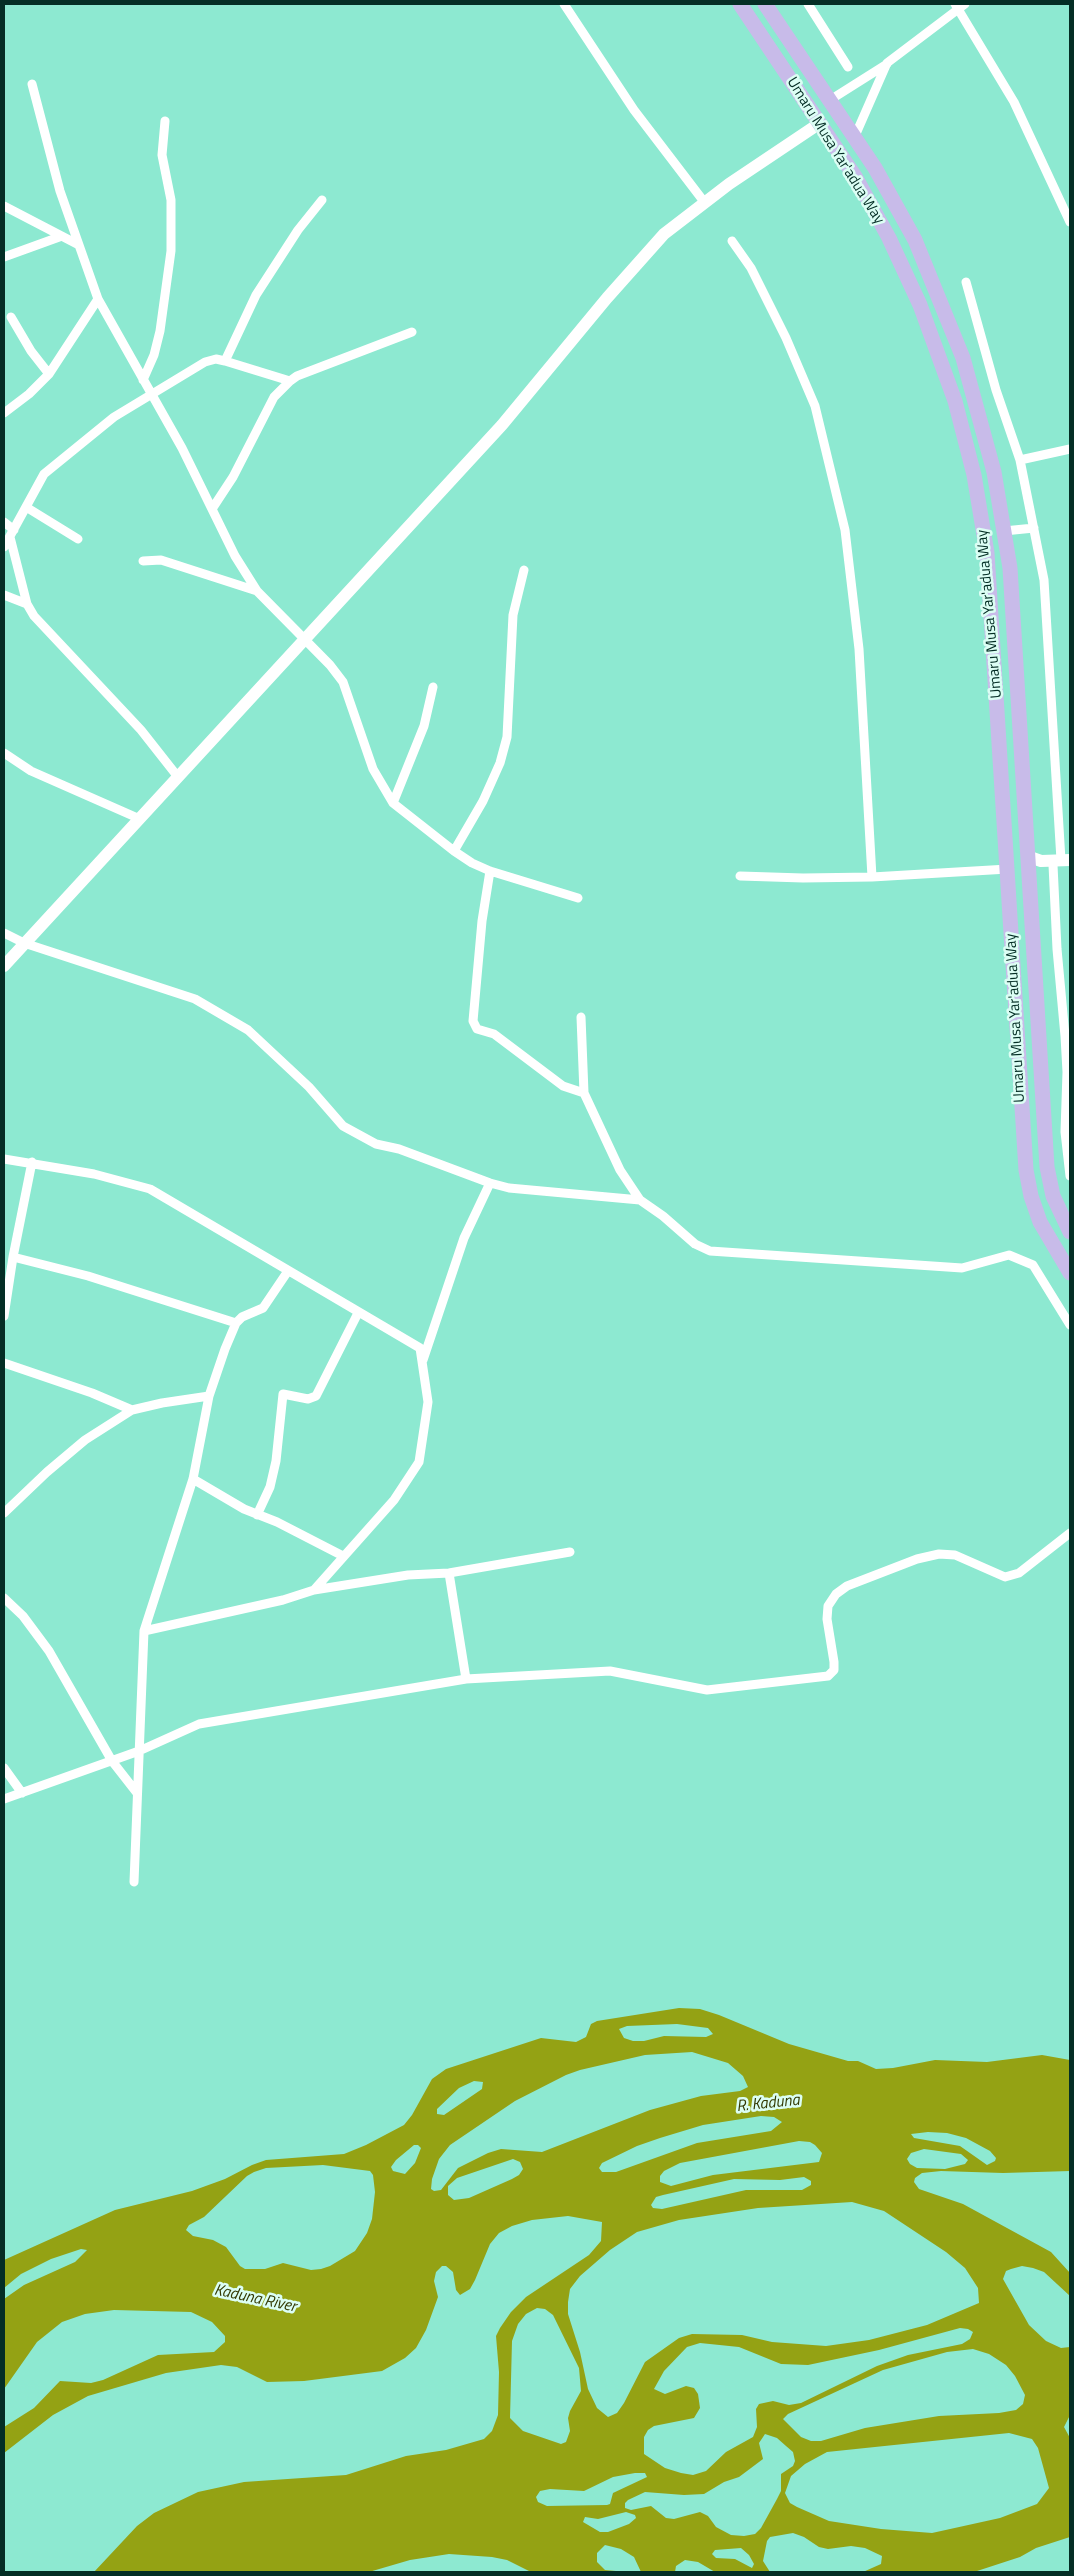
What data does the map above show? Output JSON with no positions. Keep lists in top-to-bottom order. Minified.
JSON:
{"streets":{"main road":["Umaru Musa Yar'adua Way"]},"water":["R. Kaduna","Kaduna River"]}
